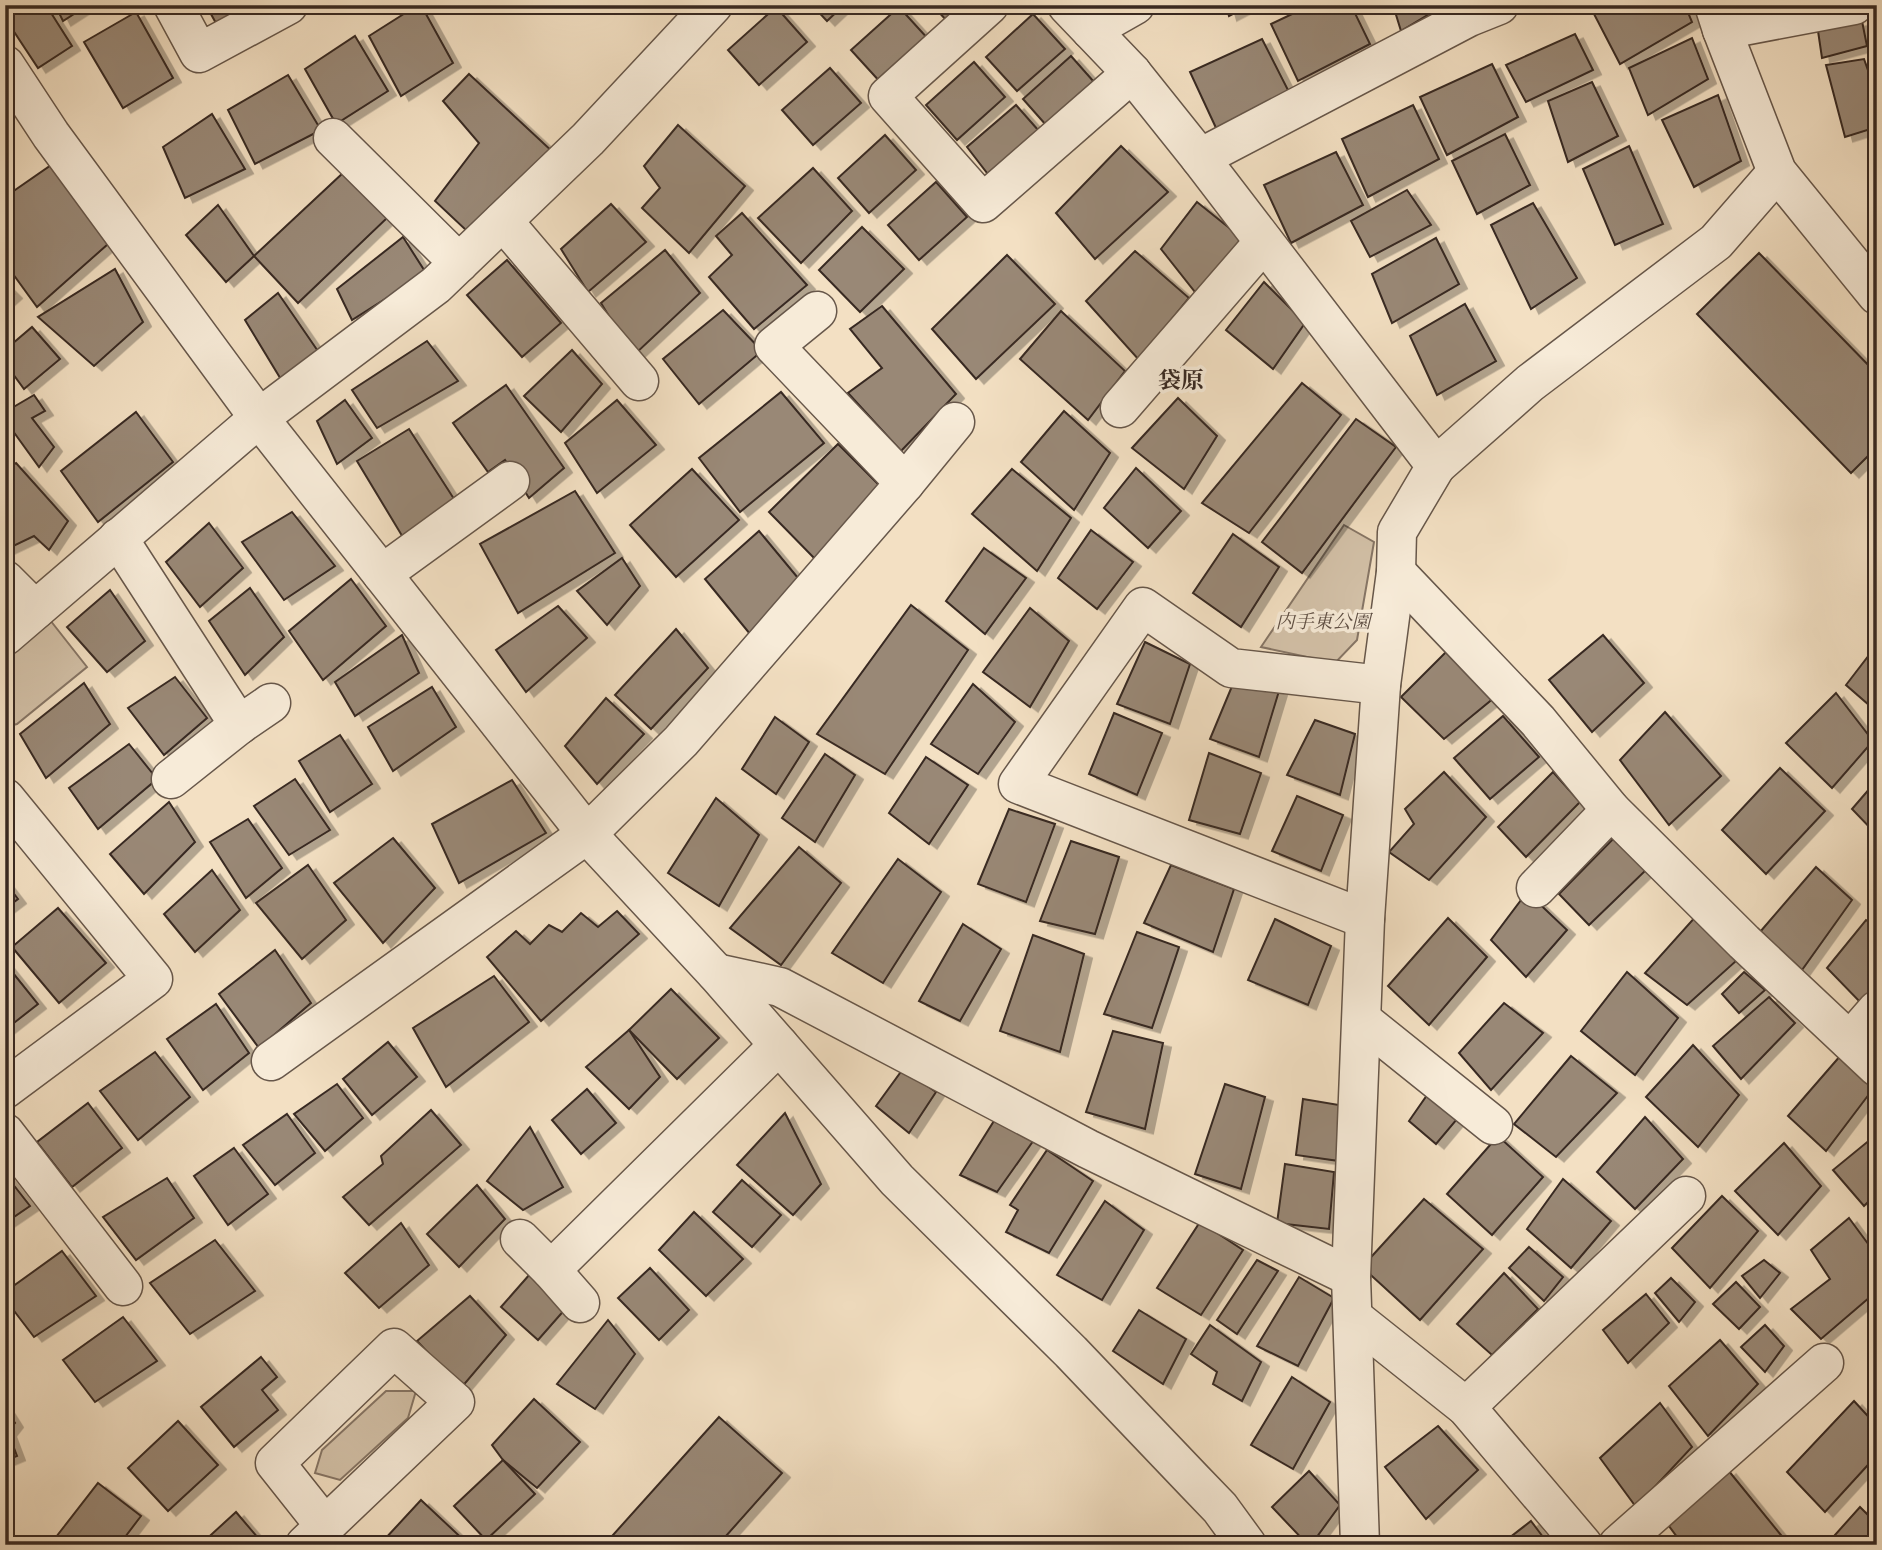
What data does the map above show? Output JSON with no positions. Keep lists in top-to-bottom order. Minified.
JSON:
{"districts":["袋原"],"parks":["内手東公園"]}
